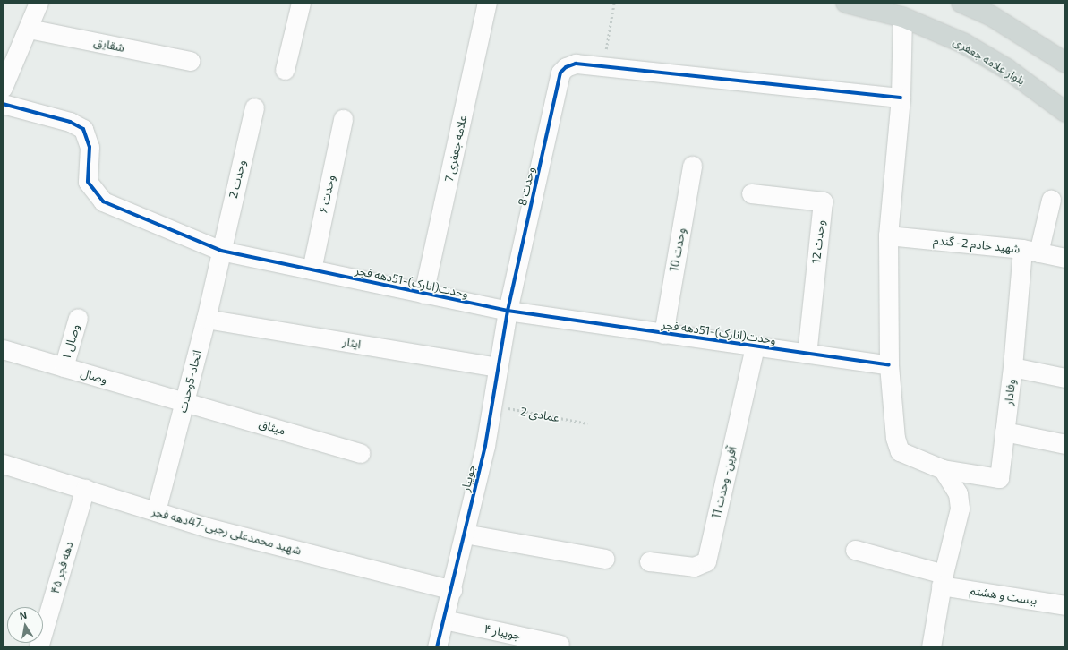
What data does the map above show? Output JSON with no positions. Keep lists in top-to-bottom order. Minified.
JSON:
{"streets":{"main road":["بلوار علامه جعفری"],"street":["شقایق","علامه جعفری 7","وحدت 2","وحدت 8","وحدت ۶","وحدت 12","شهید خادم 2- گندم","وحدت 10","وحدت(انارک)-51دهه فجر","وصال ۱","ایثار","وصال","اتحاد-5وحدت","وفادار","میثاق","جویبار","آفرین- وحدت 11","شهید محمدعلی رجبی-47دهه فجر","دهه فجر ۴۵","بیست و هشتم","جویبار ۴"],"path":["عمادی 2"]},"crossings":[["علامه جعفری 7","وحدت(انارک)-51دهه فجر"],["وحدت 2","وحدت(انارک)-51دهه فجر"],["وحدت 2","اتحاد-5وحدت"],["وحدت 8","وحدت(انارک)-51دهه فجر"],["وحدت 8","جویبار"],["وحدت ۶","وحدت(انارک)-51دهه فجر"],["وحدت 12","وحدت(انارک)-51دهه فجر"],["شهید خادم 2- گندم","وفادار"],["وحدت 10","وحدت(انارک)-51دهه فجر"],["وحدت(انارک)-51دهه فجر","اتحاد-5وحدت"],["وحدت(انارک)-51دهه فجر","جویبار"],["وحدت(انارک)-51دهه فجر","آفرین- وحدت 11"],["وصال ۱","وصال"],["ایثار","اتحاد-5وحدت"],["ایثار","جویبار"],["وصال","اتحاد-5وحدت"],["وصال","میثاق"],["اتحاد-5وحدت","میثاق"],["اتحاد-5وحدت","شهید محمدعلی رجبی-47دهه فجر"],["عمادی 2","جویبار"],["جویبار","شهید محمدعلی رجبی-47دهه فجر"],["جویبار","جویبار ۴"],["شهید محمدعلی رجبی-47دهه فجر","دهه فجر ۴۵"]],"north":"top"}
